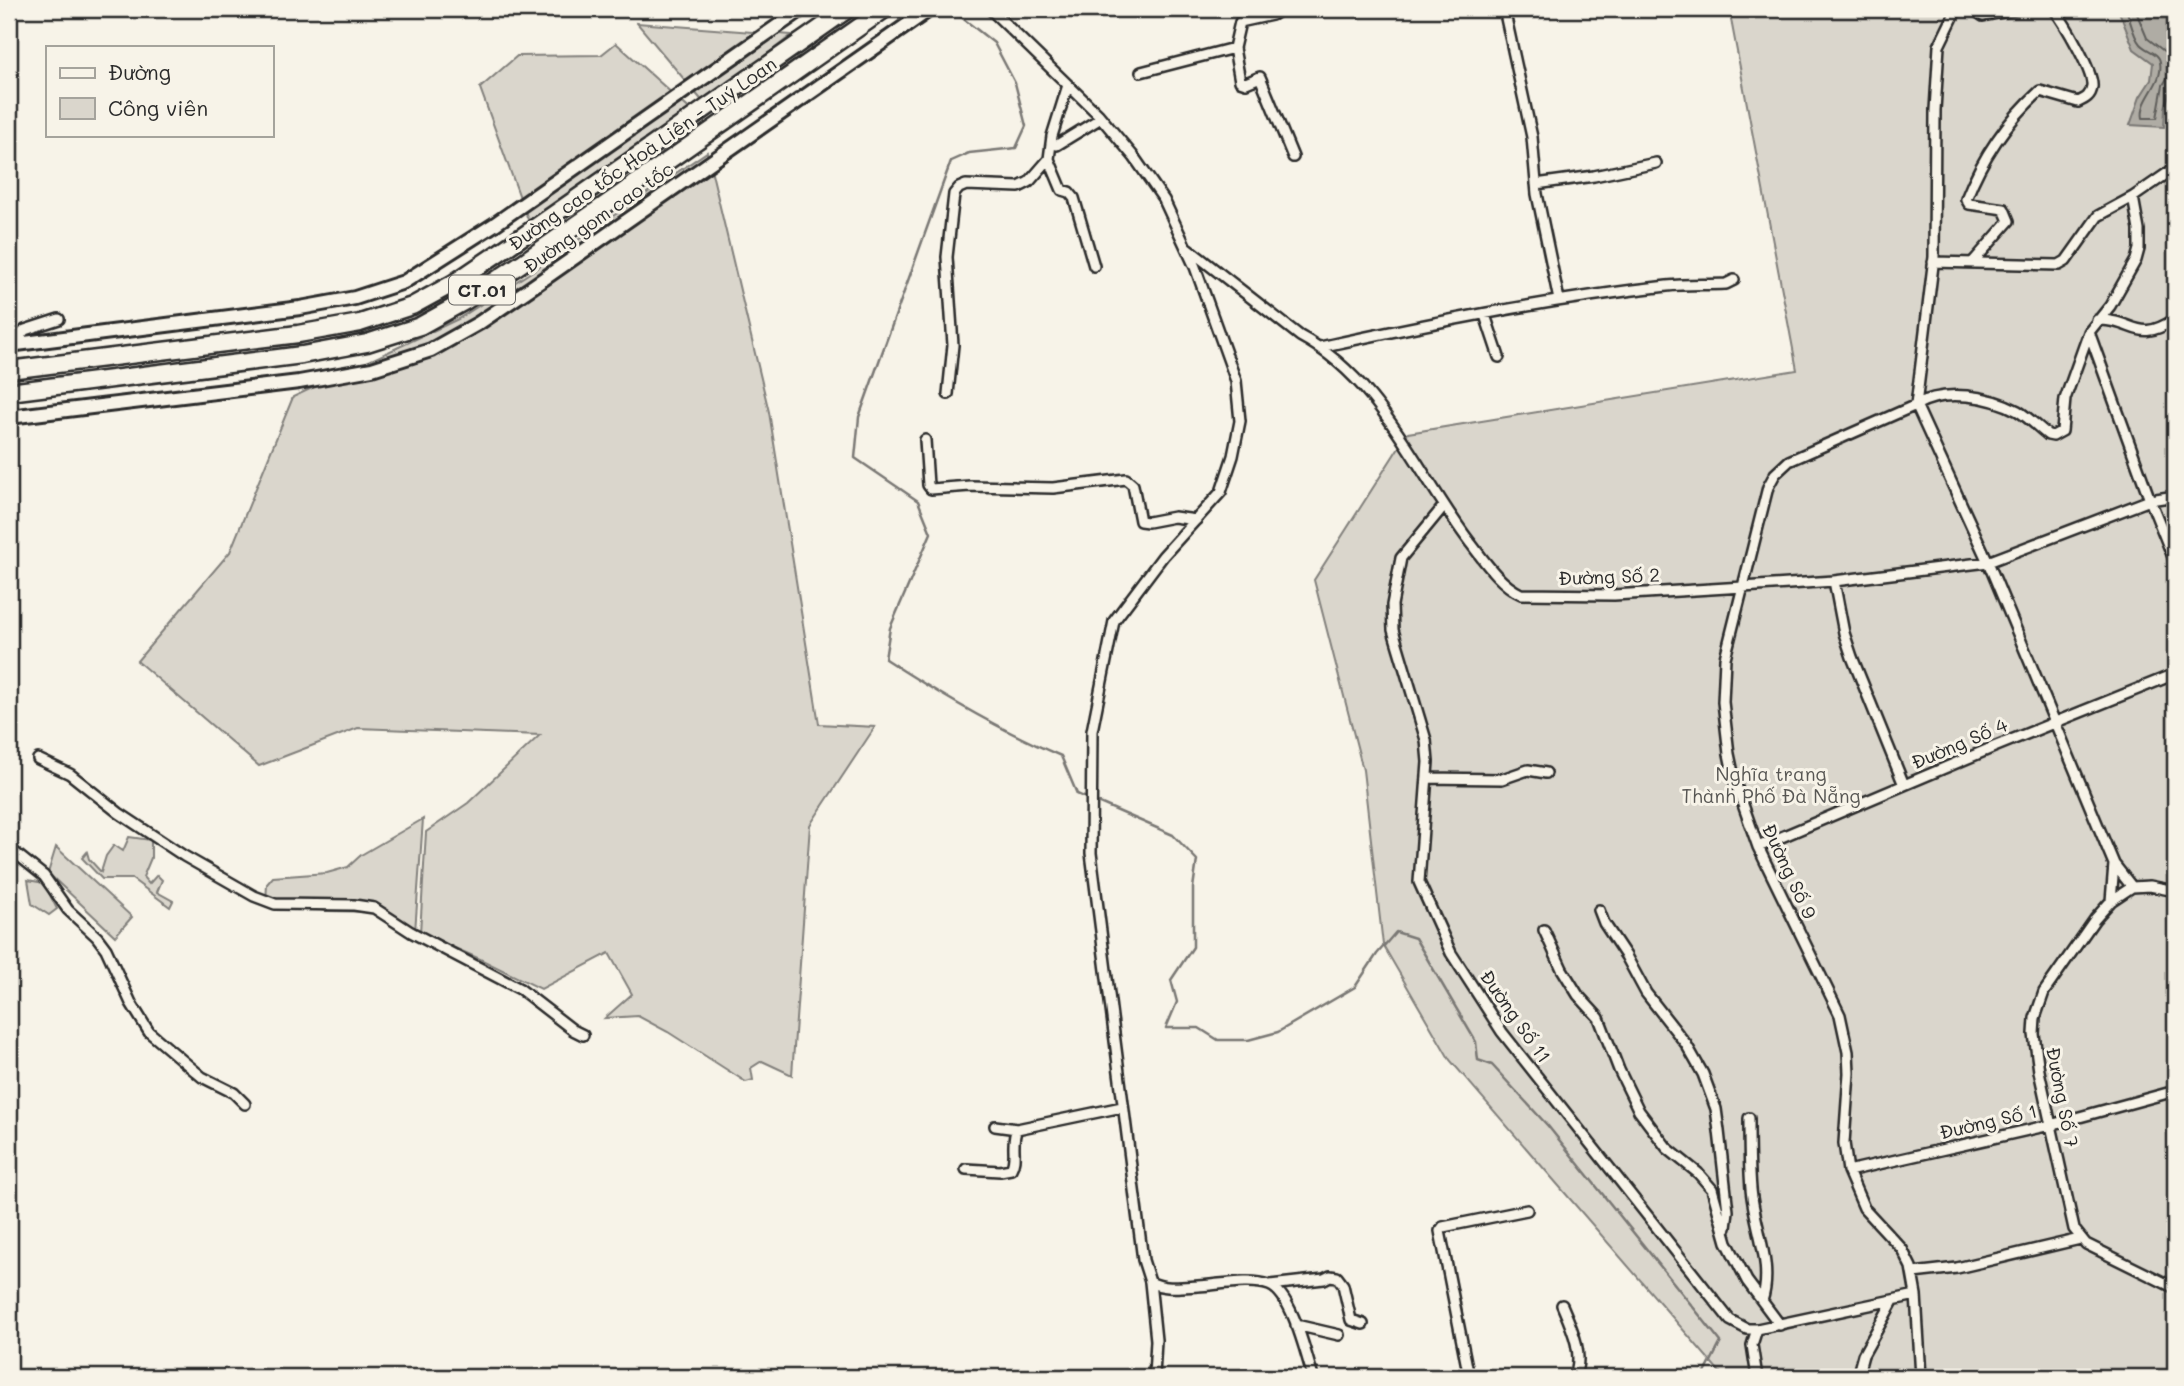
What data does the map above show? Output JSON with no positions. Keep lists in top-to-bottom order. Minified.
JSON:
{"streets":{"highway":["Đường cao tốc Hoà Liên - Tuý Loan","CT.01"],"main road":["Đường gom cao tốc"],"street":["Đường Số 2","Đường Số 4","Đường Số 9","Đường Số 11","Đường Số 7","Đường Số 1"]},"crossings":[["Đường Số 2","Đường Số 9"],["Đường Số 2","Đường Số 11"],["Đường Số 4","Đường Số 9"],["Đường Số 9","Đường Số 1"],["Đường Số 7","Đường Số 1"]],"parks":["Nghĩa trang Thành Phố Đà Nẵng"],"legend":["Đường","Công viên"]}
